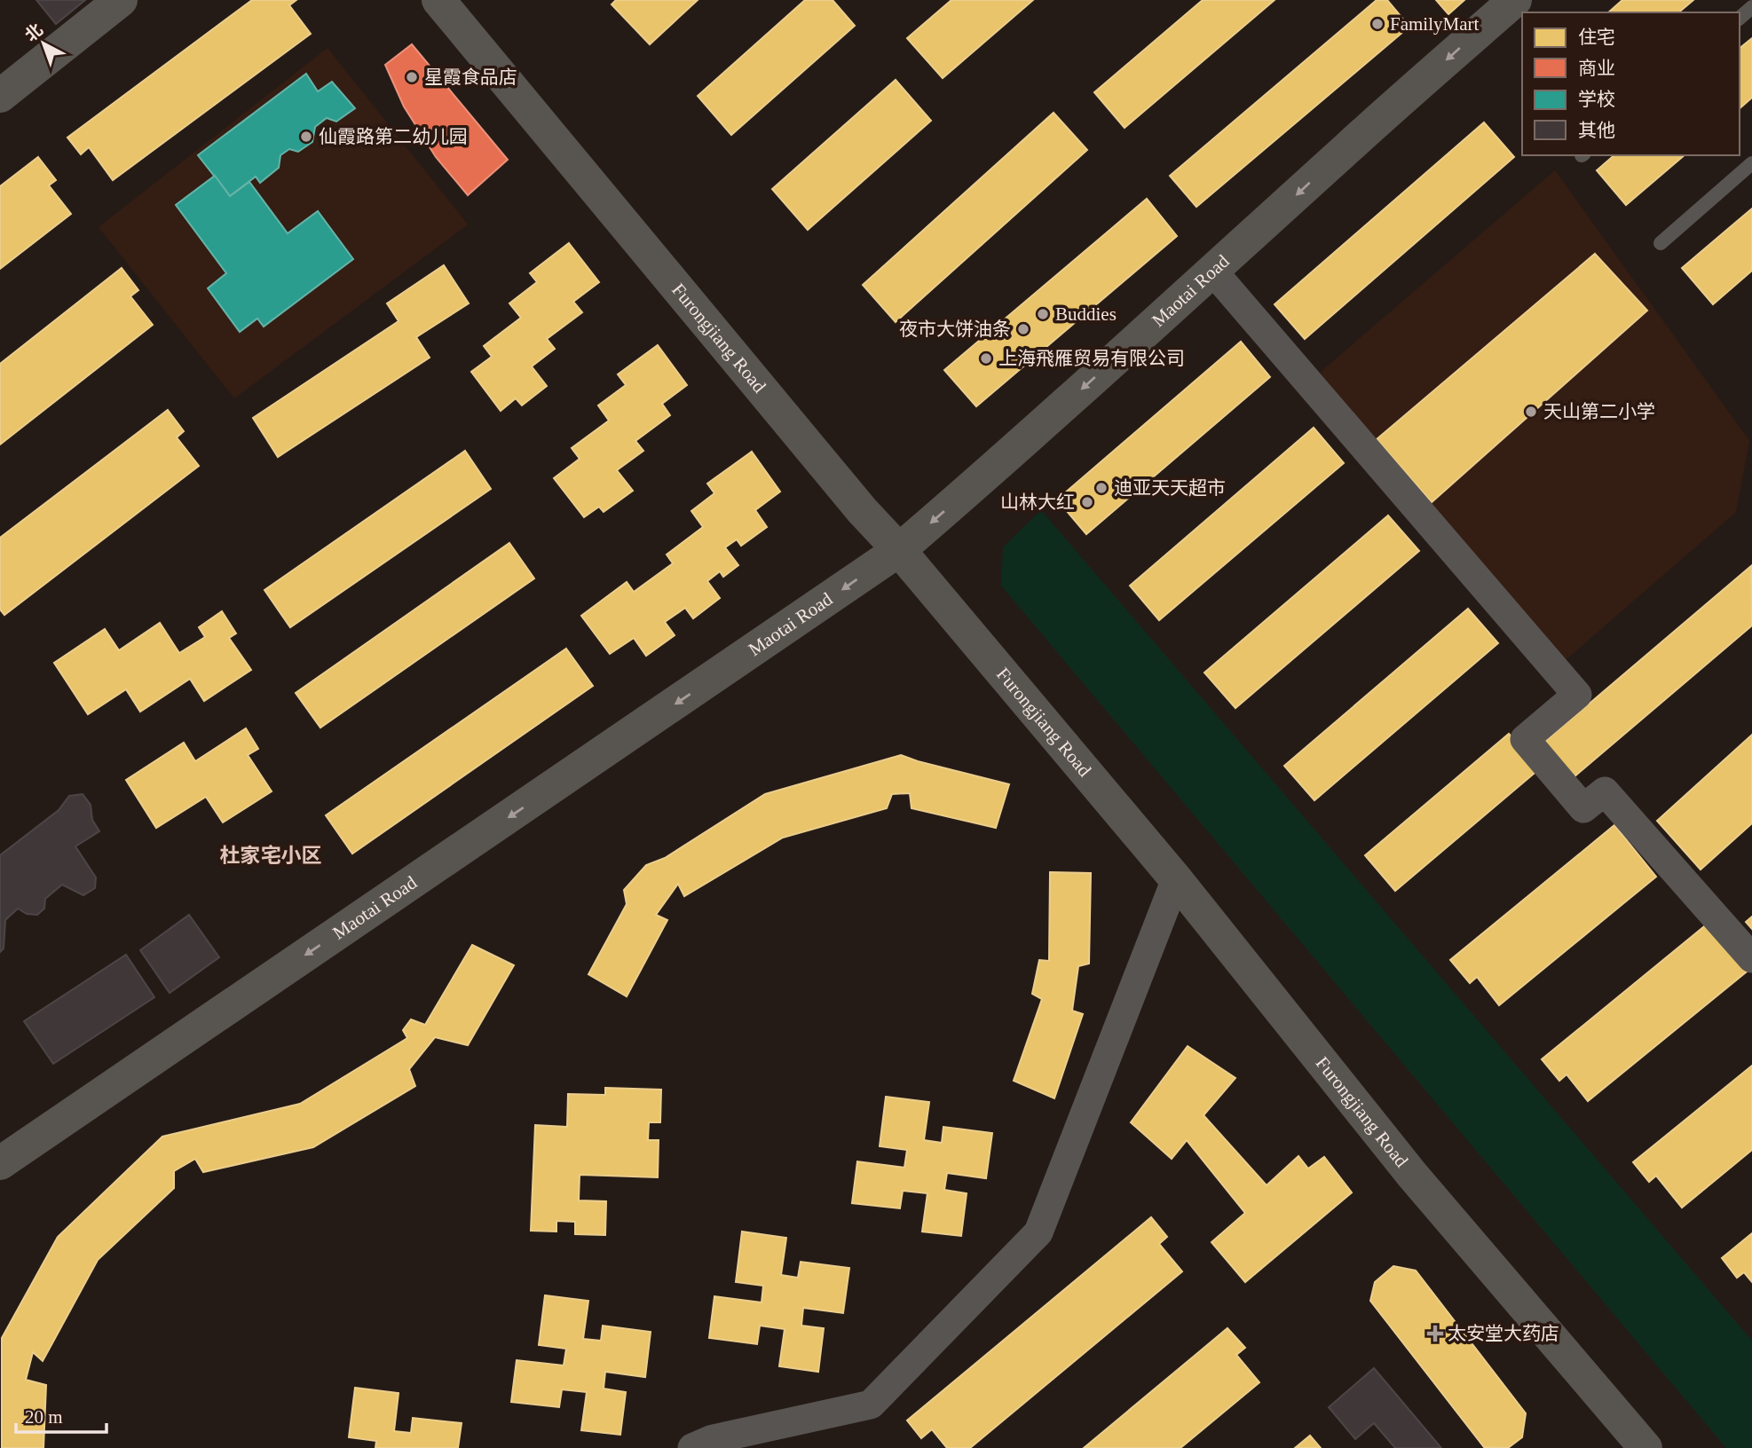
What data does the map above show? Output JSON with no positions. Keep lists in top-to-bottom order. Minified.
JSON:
{"streets":{"street":["Maotai Road","Furongjiang Road"]},"crossings":[["Maotai Road","Furongjiang Road"]],"one_way":["Maotai Road"],"districts":["杜家宅小区"],"places":{"other":["FamilyMart","星霞食品店","仙霞路第二幼儿园","Buddies","夜市大饼油条","上海飛雁贸易有限公司","天山第二小学","迪亚天天超市","山林大红"],"health":["太安堂大药店"]},"legend":["住宅","商业","学校","其他"],"scale_bar":"20 m","north":"top left"}
